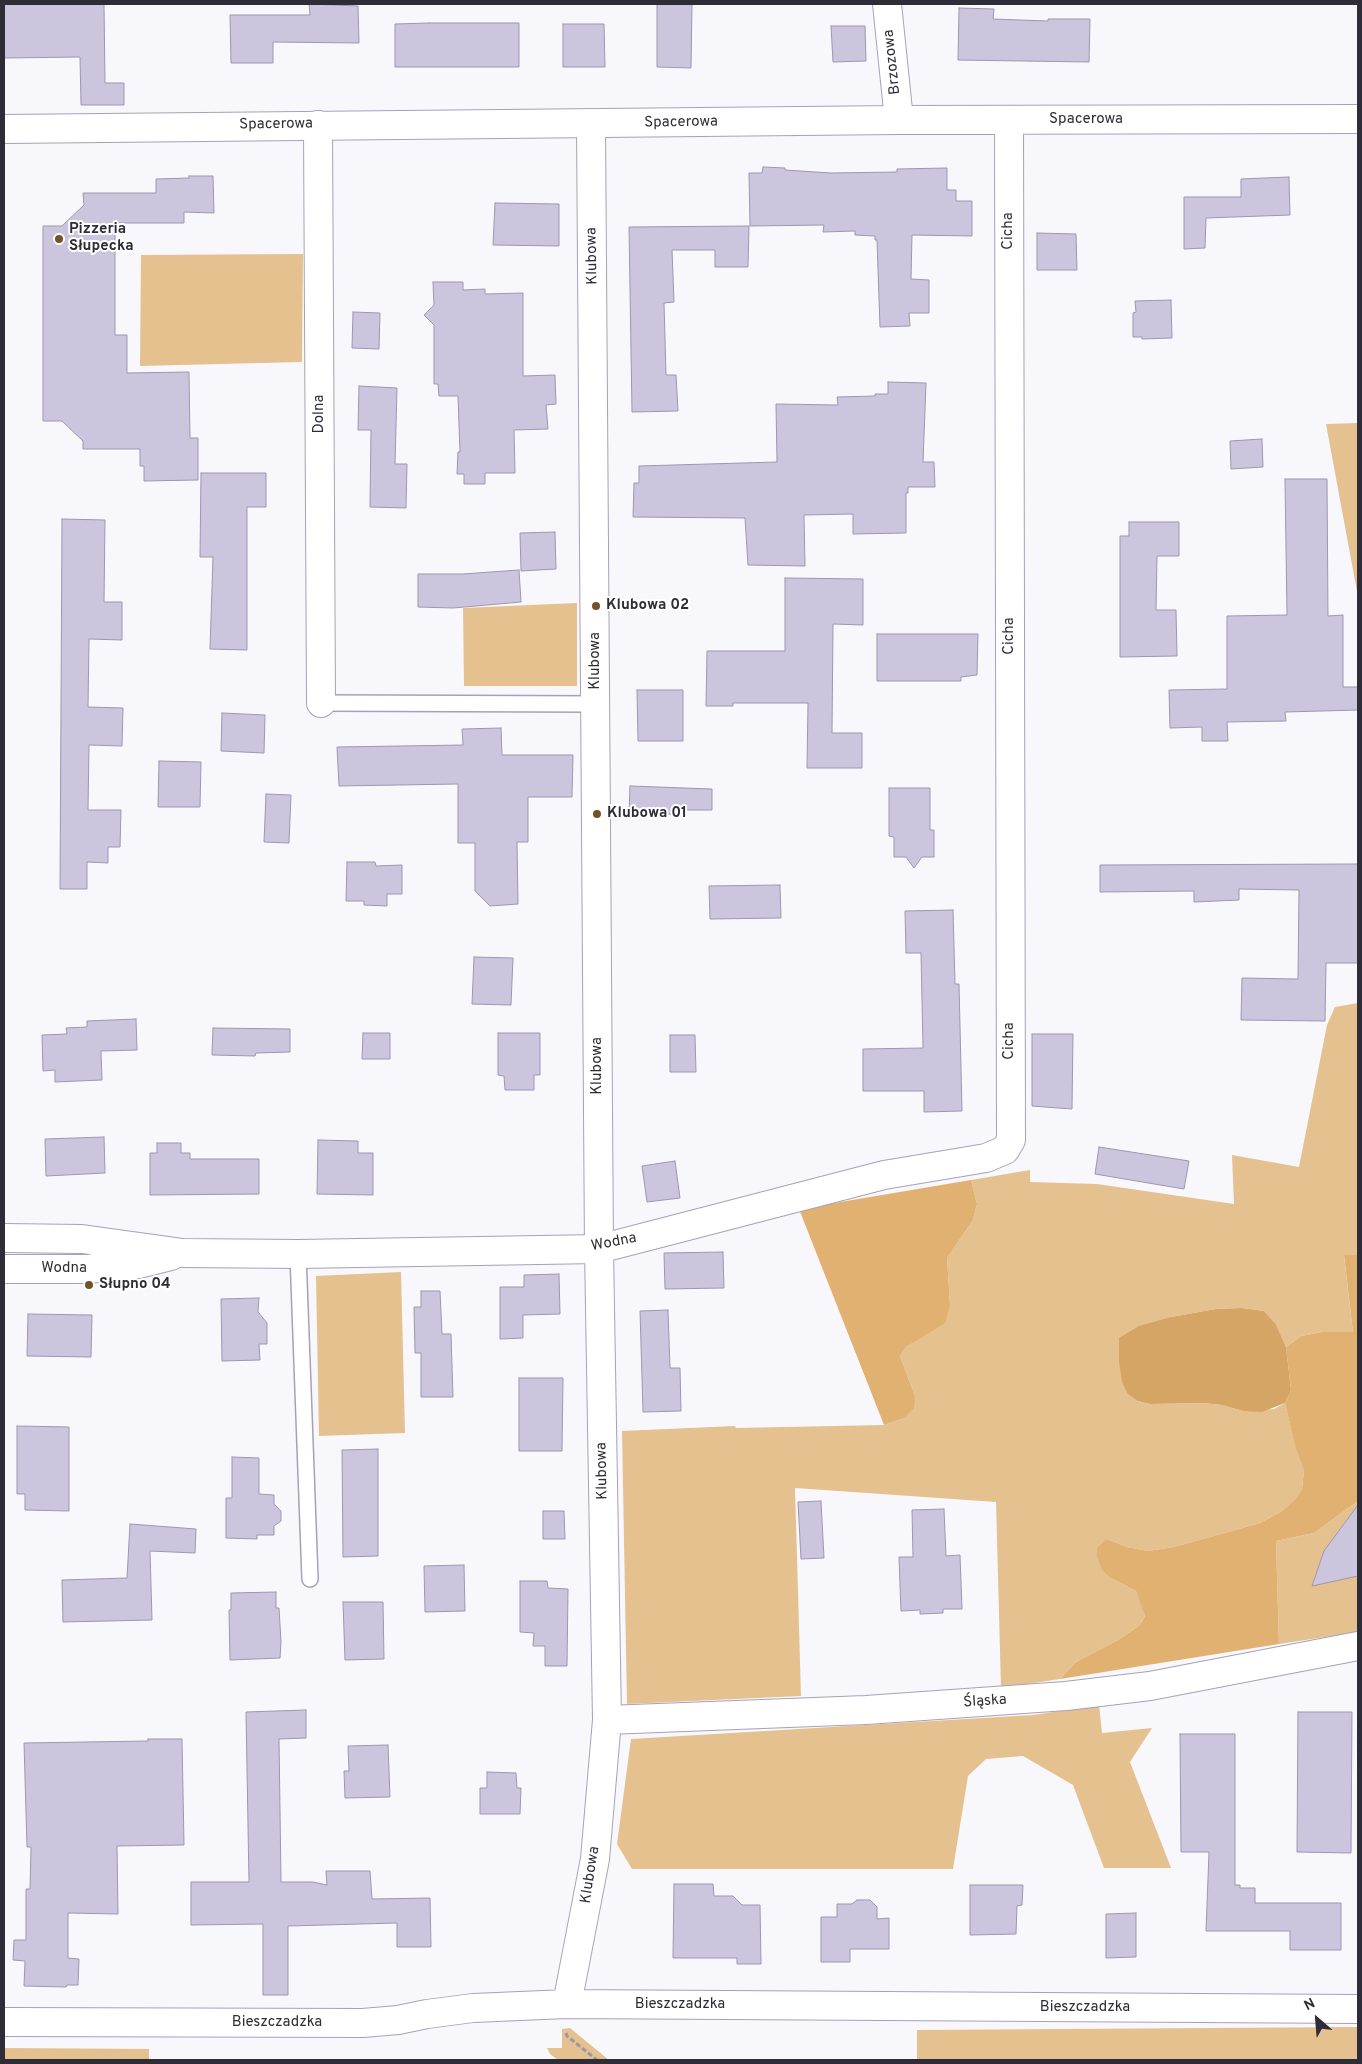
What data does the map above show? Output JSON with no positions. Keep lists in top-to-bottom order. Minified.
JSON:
{"streets":{"street":["Brzozowa","Spacerowa","Cicha","Klubowa","Dolna","Wodna","Śląska","Bieszczadzka"]},"crossings":[["Brzozowa","Spacerowa"],["Spacerowa","Cicha"],["Spacerowa","Klubowa"],["Spacerowa","Dolna"],["Cicha","Wodna"],["Klubowa","Wodna"],["Klubowa","Śląska"],["Klubowa","Bieszczadzka"]],"places":["Pizzeria Słupecka","Klubowa 02","Klubowa 01","Słupno 04"],"north":"top left"}
